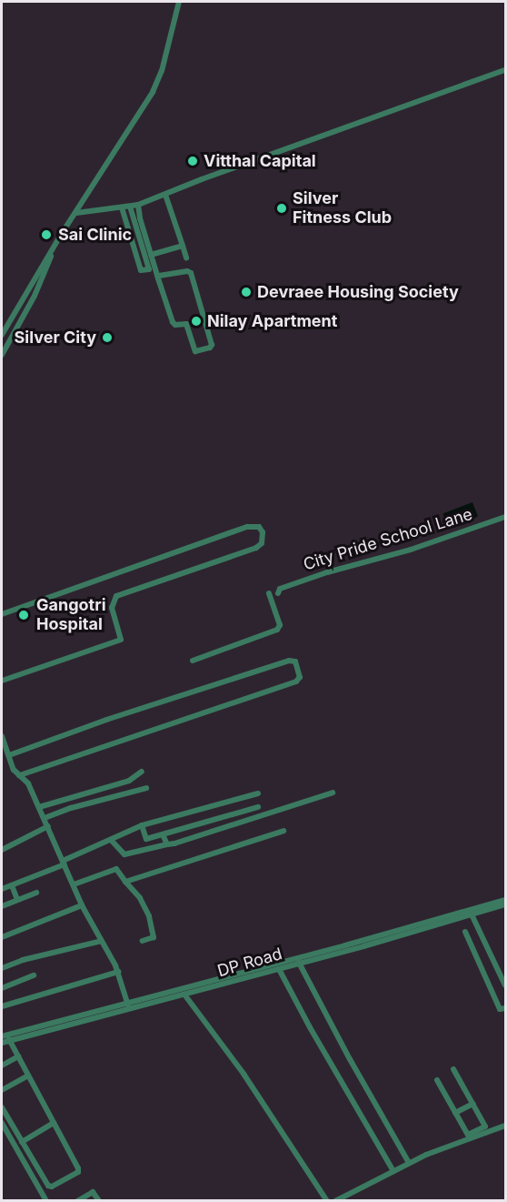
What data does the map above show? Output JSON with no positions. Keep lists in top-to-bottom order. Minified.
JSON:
{"streets":{"street":["City Pride School Lane","DP Road"]},"places":["Vitthal Capital","Silver Fitness Club","Sai Clinic","Devraee Housing Society","Nilay Apartment","Silver City","Gangotri Hospital"]}
